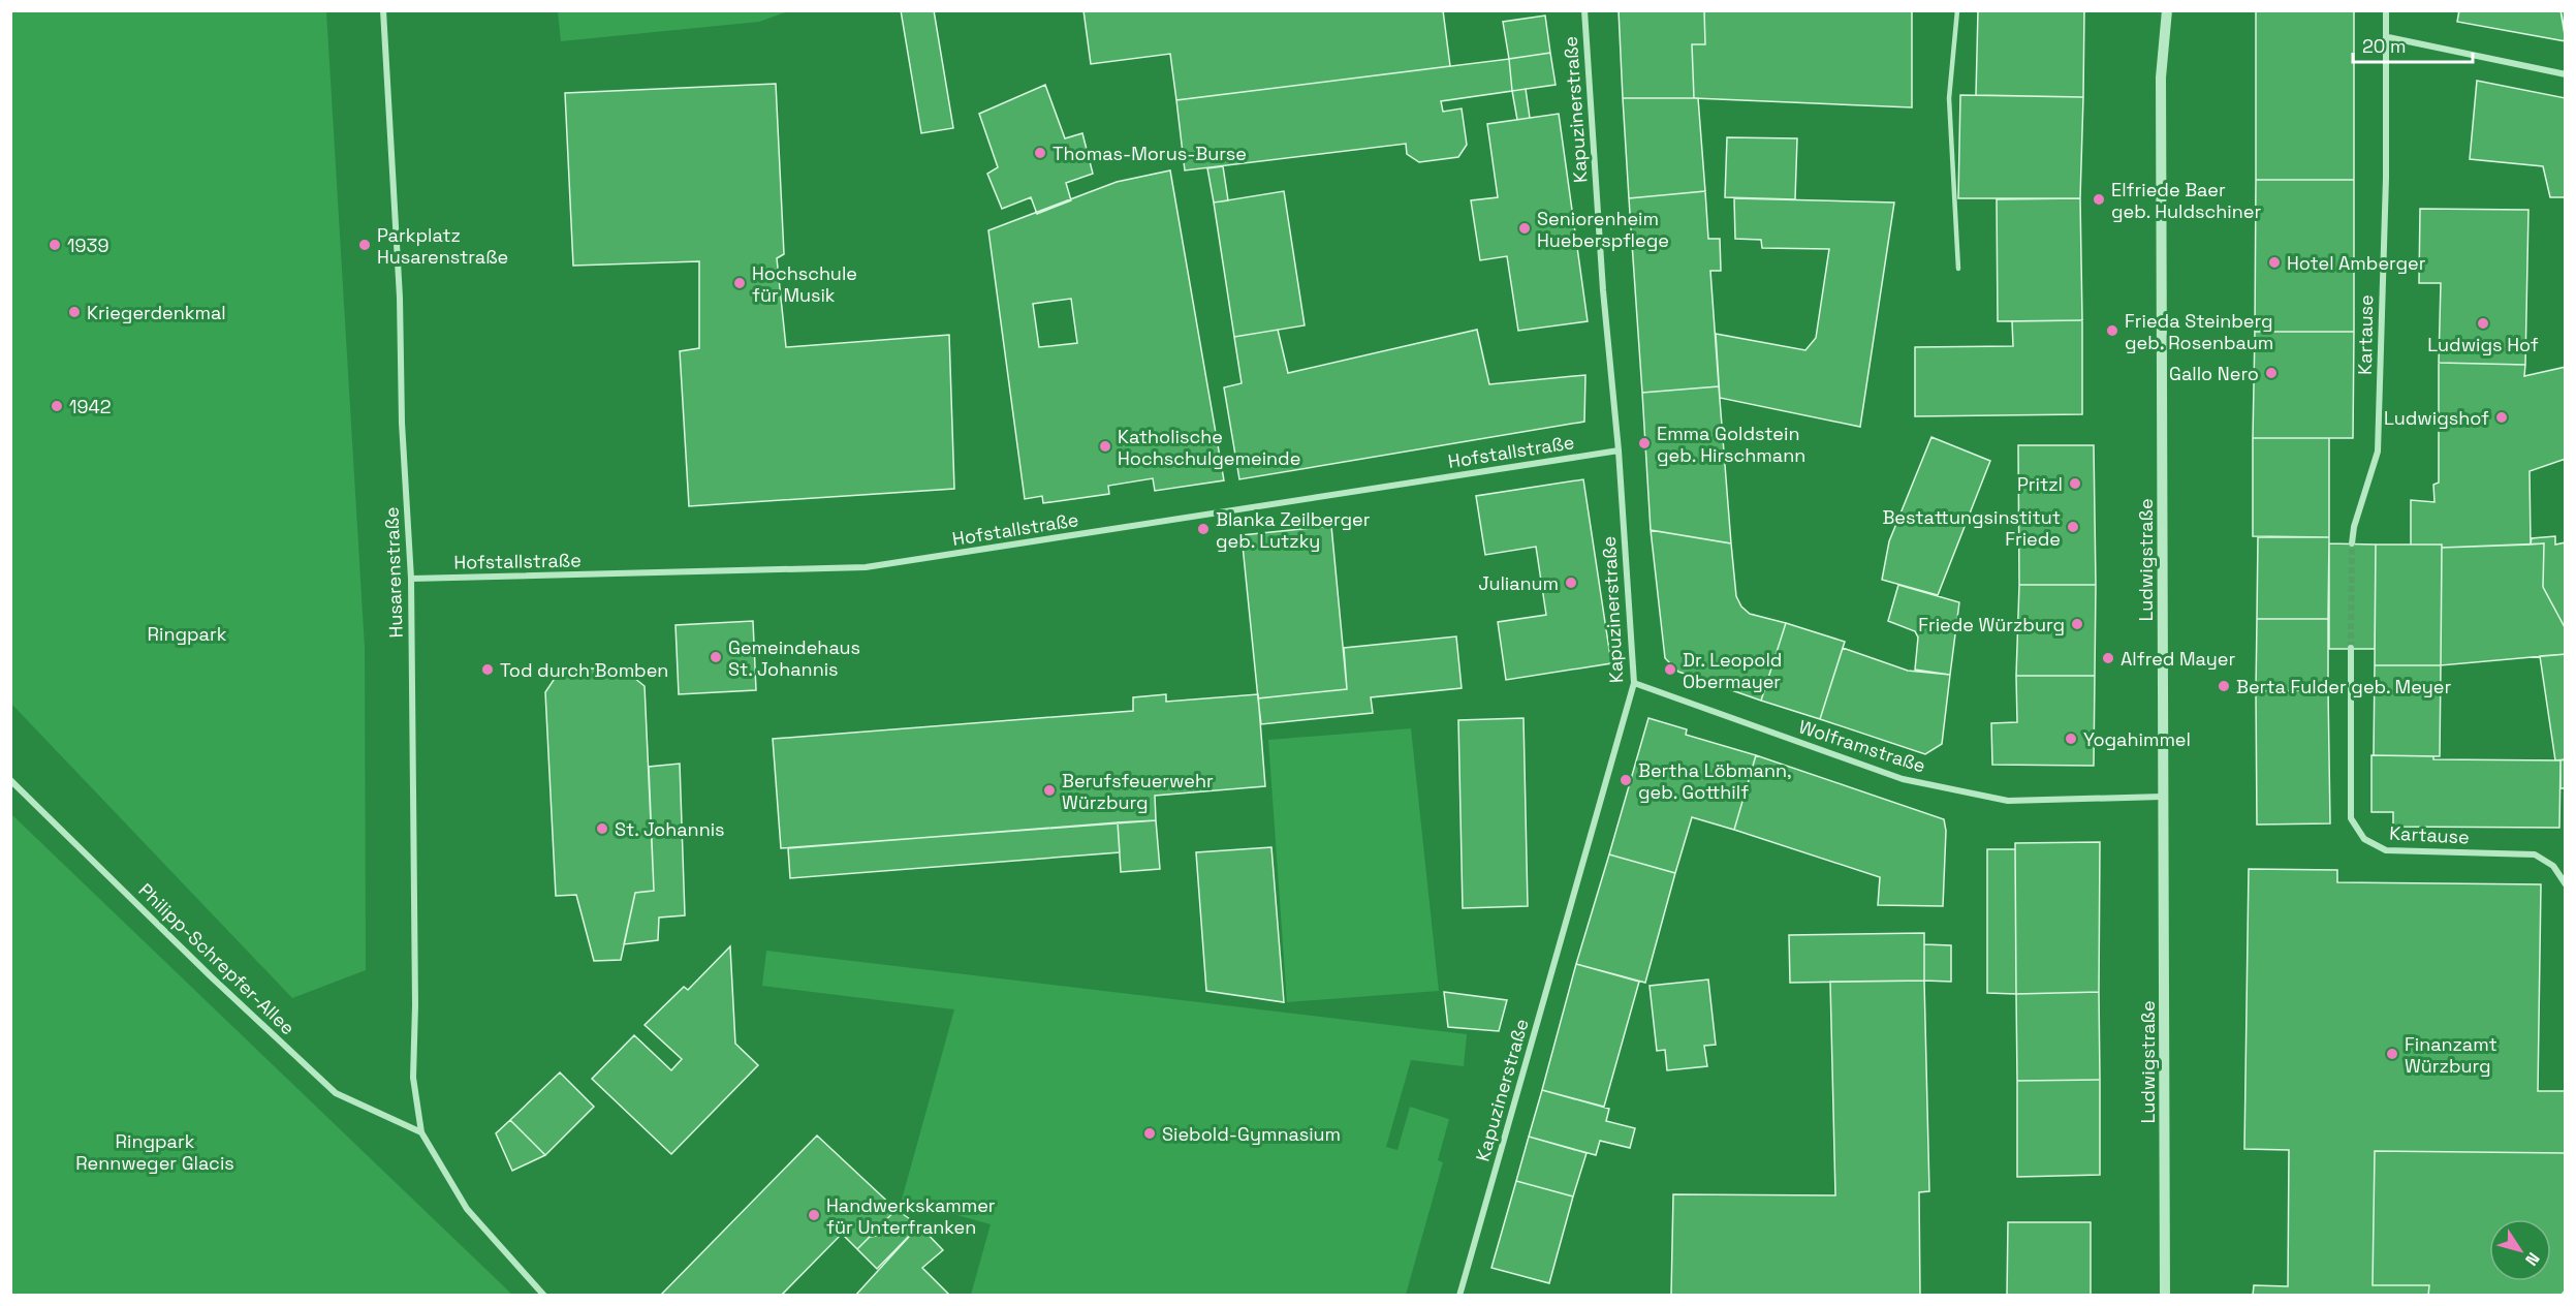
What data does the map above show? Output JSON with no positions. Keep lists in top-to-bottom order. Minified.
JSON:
{"streets":{"street":["Kapuzinerstraße","Kartause","Hofstallstraße","Ludwigstraße","Husarenstraße","Wolframstraße","Philipp-Schrepfer-Allee"]},"crossings":[["Kapuzinerstraße","Hofstallstraße"],["Kapuzinerstraße","Wolframstraße"],["Hofstallstraße","Husarenstraße"],["Ludwigstraße","Wolframstraße"],["Husarenstraße","Philipp-Schrepfer-Allee"]],"parks":["Ringpark","Ringpark Rennweger Glacis"],"places":["Thomas-Morus-Burse","Elfriede Baer geb. Huldschiner","Seniorenheim Hueberspflege","1939","Parkplatz Husarenstraße","Hotel Amberger","Hochschule für Musik","Kriegerdenkmal","Ludwigs Hof","Frieda Steinberg geb. Rosenbaum","Gallo Nero","1942","Ludwigshof","Emma Goldstein geb. Hirschmann","Katholische Hochschulgemeinde","Pritzl","Bestattungsinstitut Friede","Blanka Zeilberger geb. Lutzky","Julianum","Friede Würzburg","Gemeindehaus St. Johannis","Alfred Mayer","Tod durch Bomben","Dr. Leopold Obermayer","Berta Fulder geb. Meyer","Yogahimmel","Bertha Löbmann, geb. Gotthilf","Berufsfeuerwehr Würzburg","St. Johannis","Finanzamt Würzburg","Siebold-Gymnasium","Handwerkskammer für Unterfranken"],"scale_bar":"20 m","north":"bottom right"}
